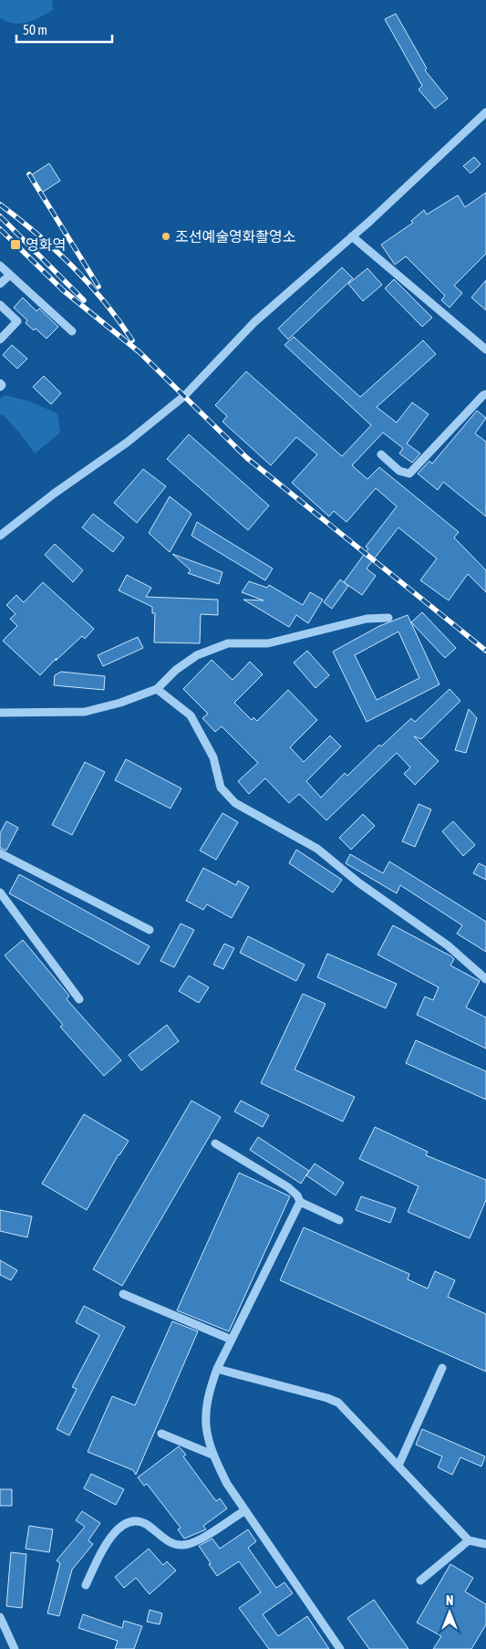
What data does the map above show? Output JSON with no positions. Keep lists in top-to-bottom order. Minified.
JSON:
{"places":{"other":["조선예술영화촬영소"],"transit":["영화역"]},"scale_bar":"50 m","north":"top"}
